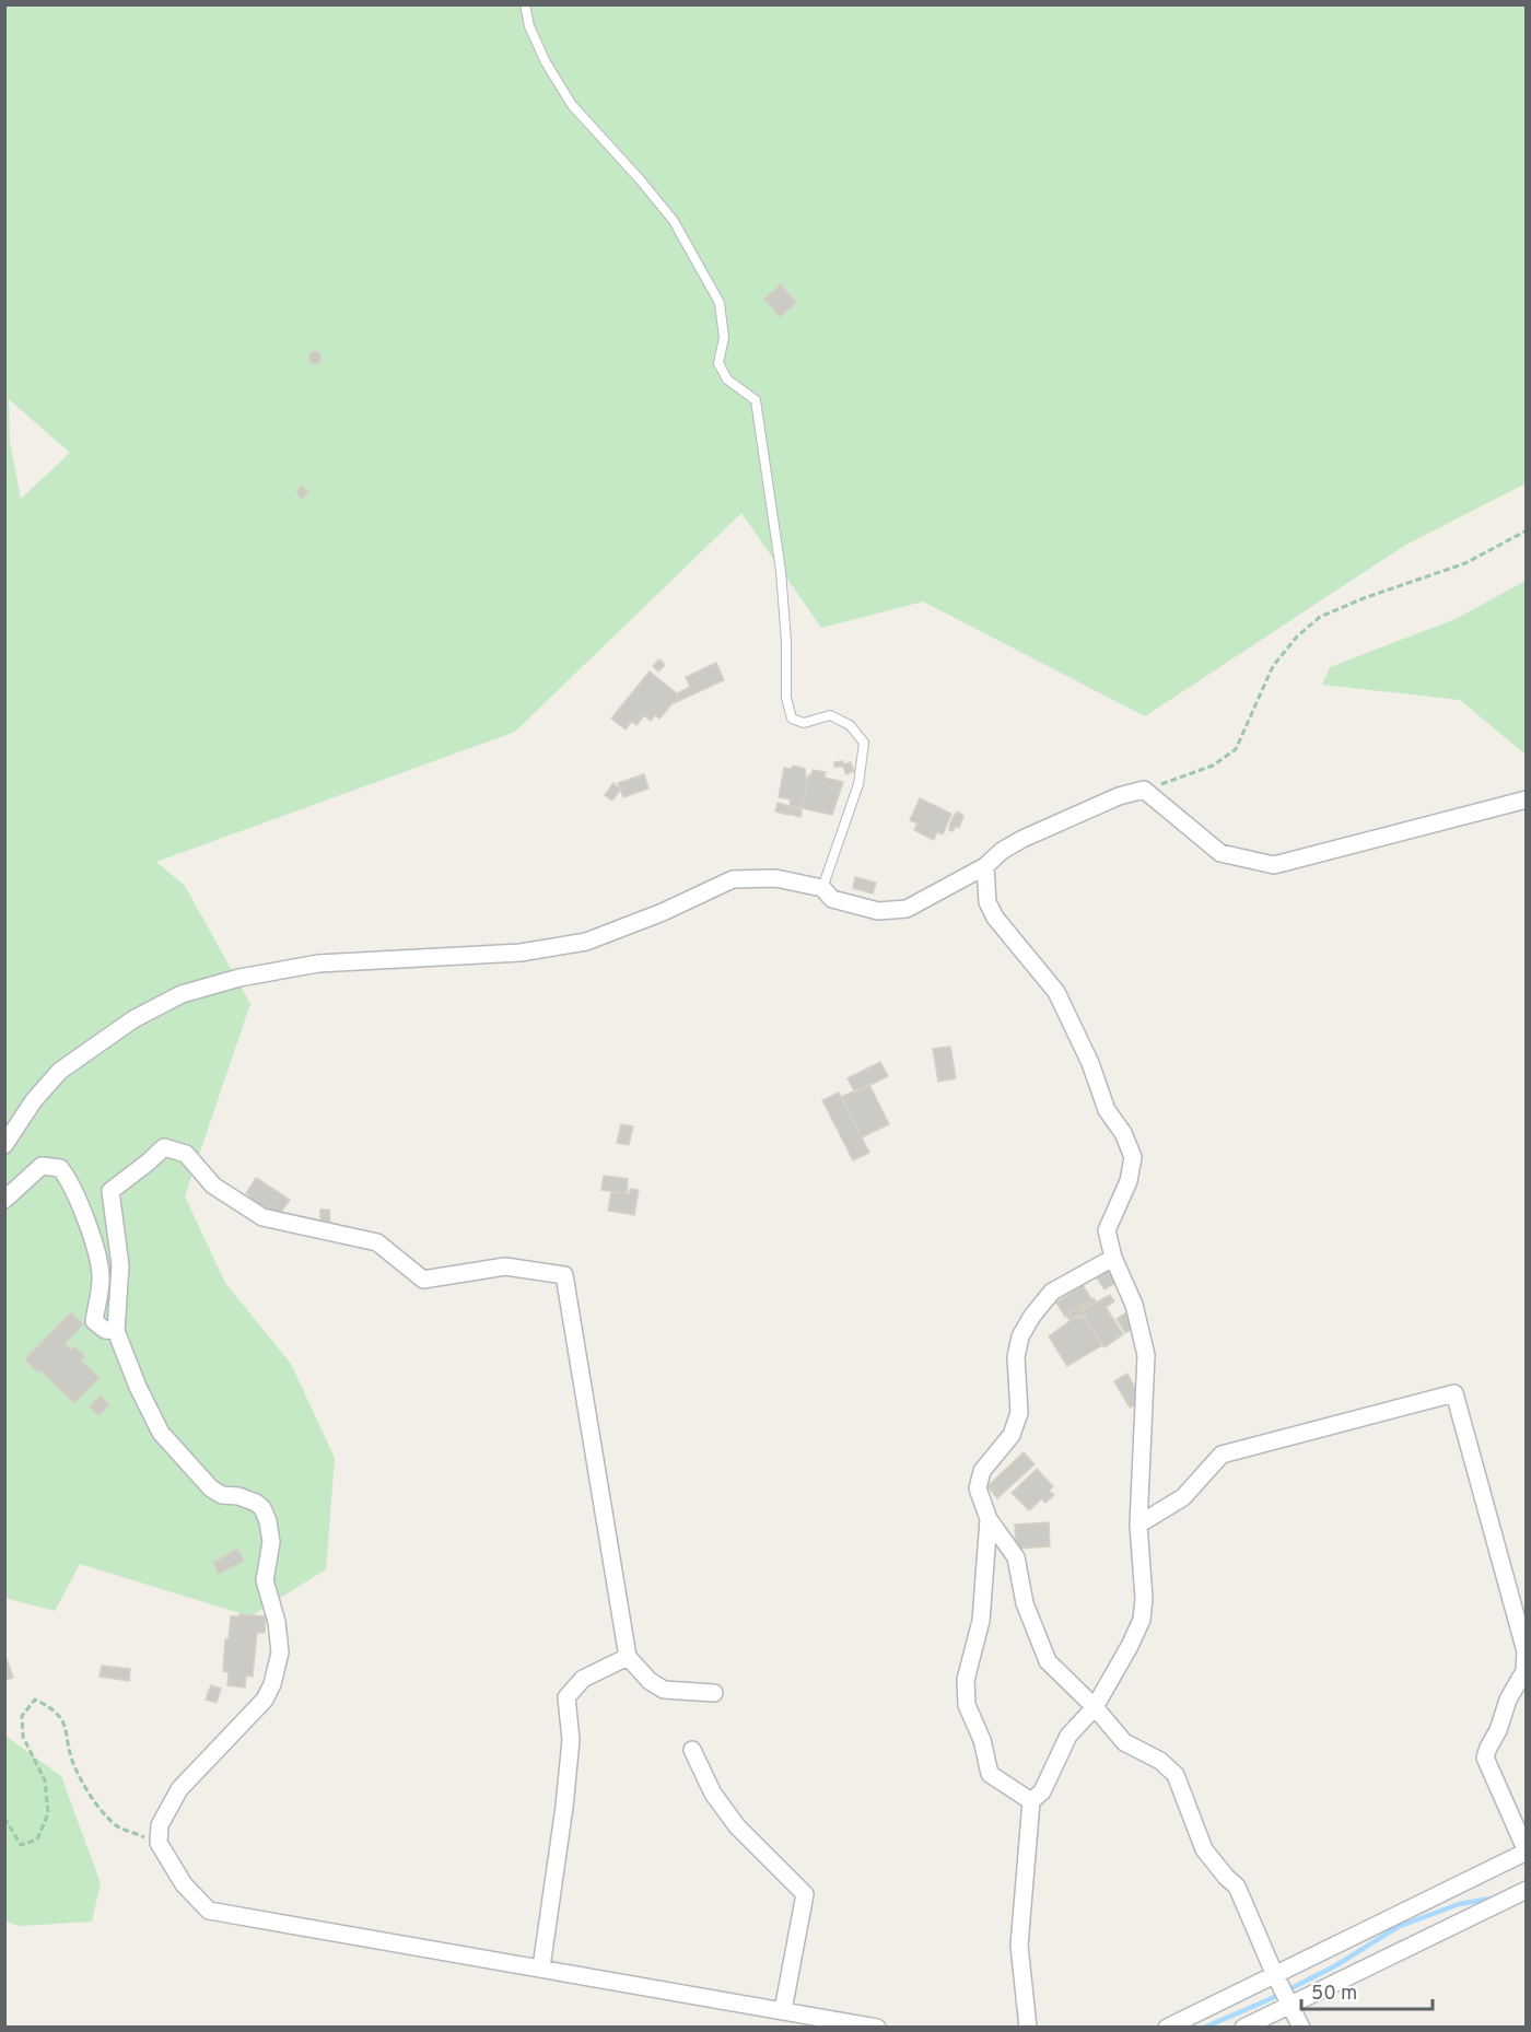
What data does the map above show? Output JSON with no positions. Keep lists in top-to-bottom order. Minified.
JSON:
{"scale_bar":"50 m"}
